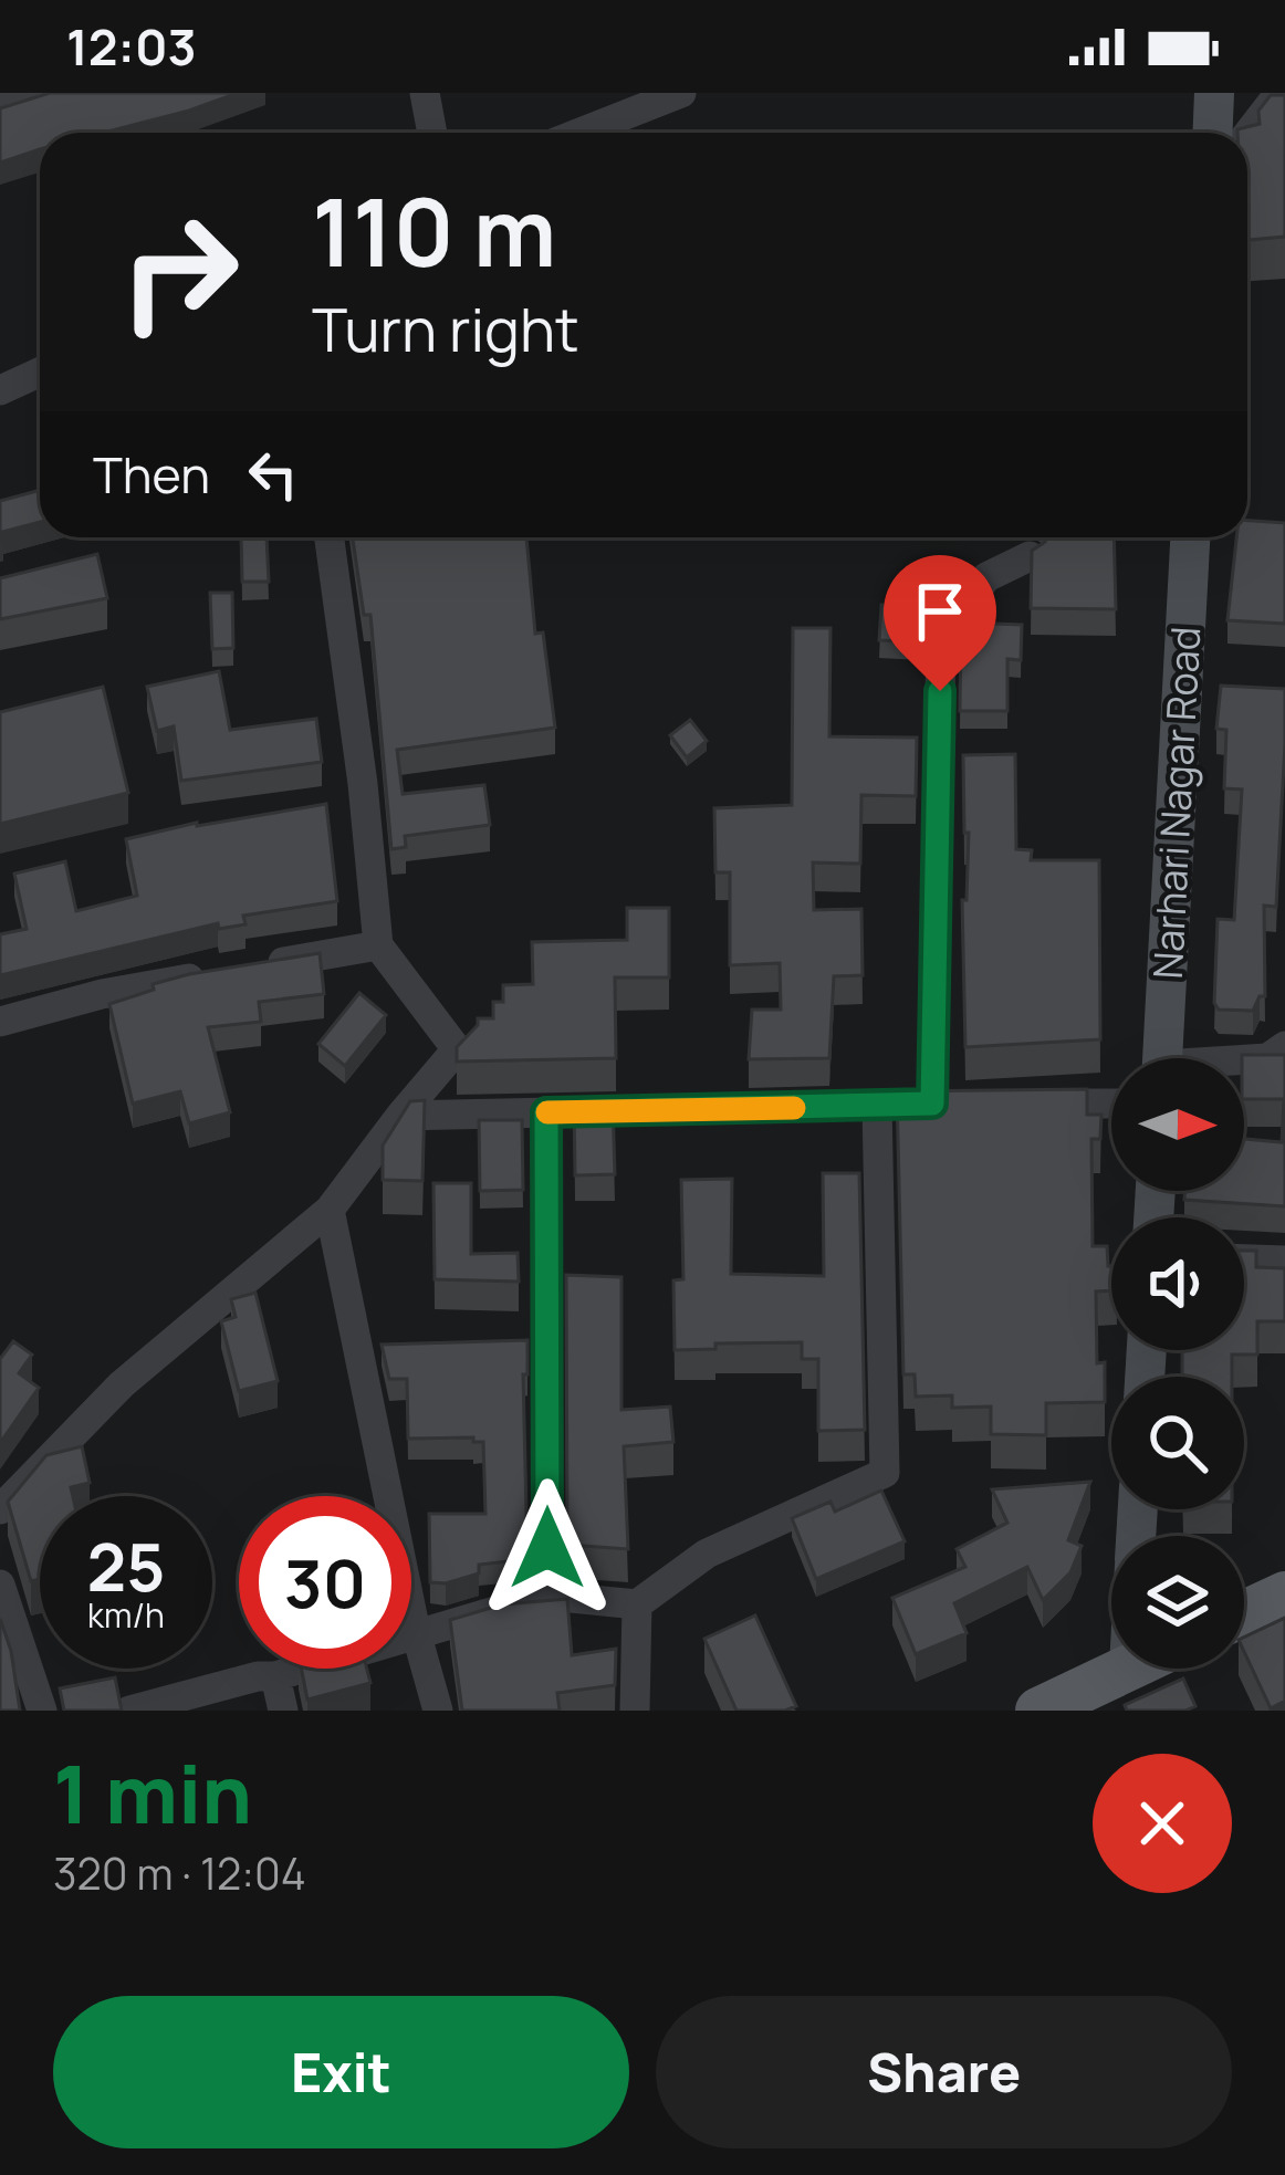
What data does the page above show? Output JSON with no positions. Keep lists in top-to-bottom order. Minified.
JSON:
{"streets":{"street":["Narhari Nagar Road"]},"north":"right","page":{"status":"12:03","turn":["110 m","Turn right"],"then":"Then","speed":"25 km/h","limit":"30","heading":["1 min","320 m · 12:04"],"buttons":["Exit","Share"]}}
